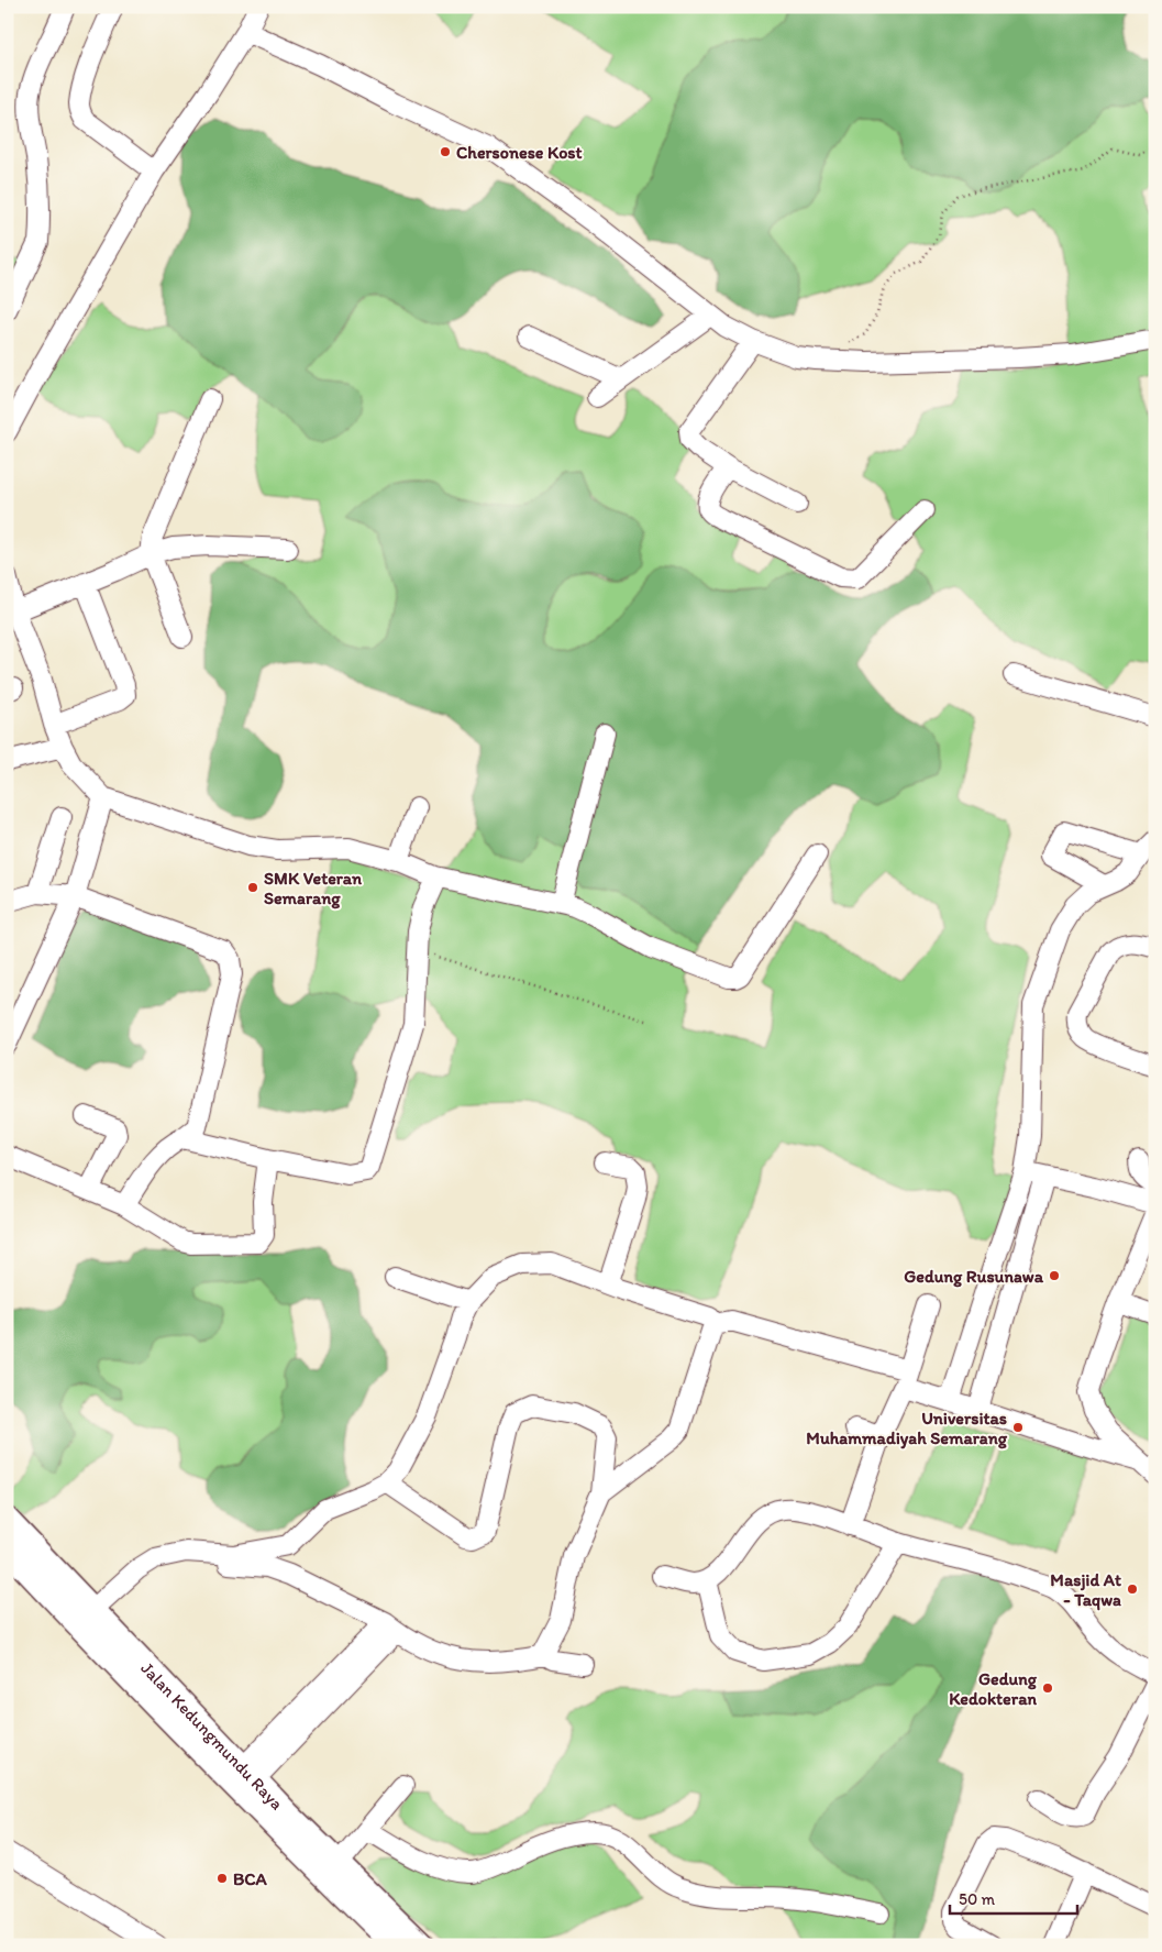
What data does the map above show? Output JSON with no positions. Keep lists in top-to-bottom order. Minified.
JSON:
{"streets":{"main road":["Jalan Kedungmundu Raya"]},"places":["Chersonese Kost","SMK Veteran Semarang","Gedung Rusunawa","Universitas Muhammadiyah Semarang","Masjid At - Taqwa","Gedung Kedokteran","BCA"],"scale_bar":"50 m"}
